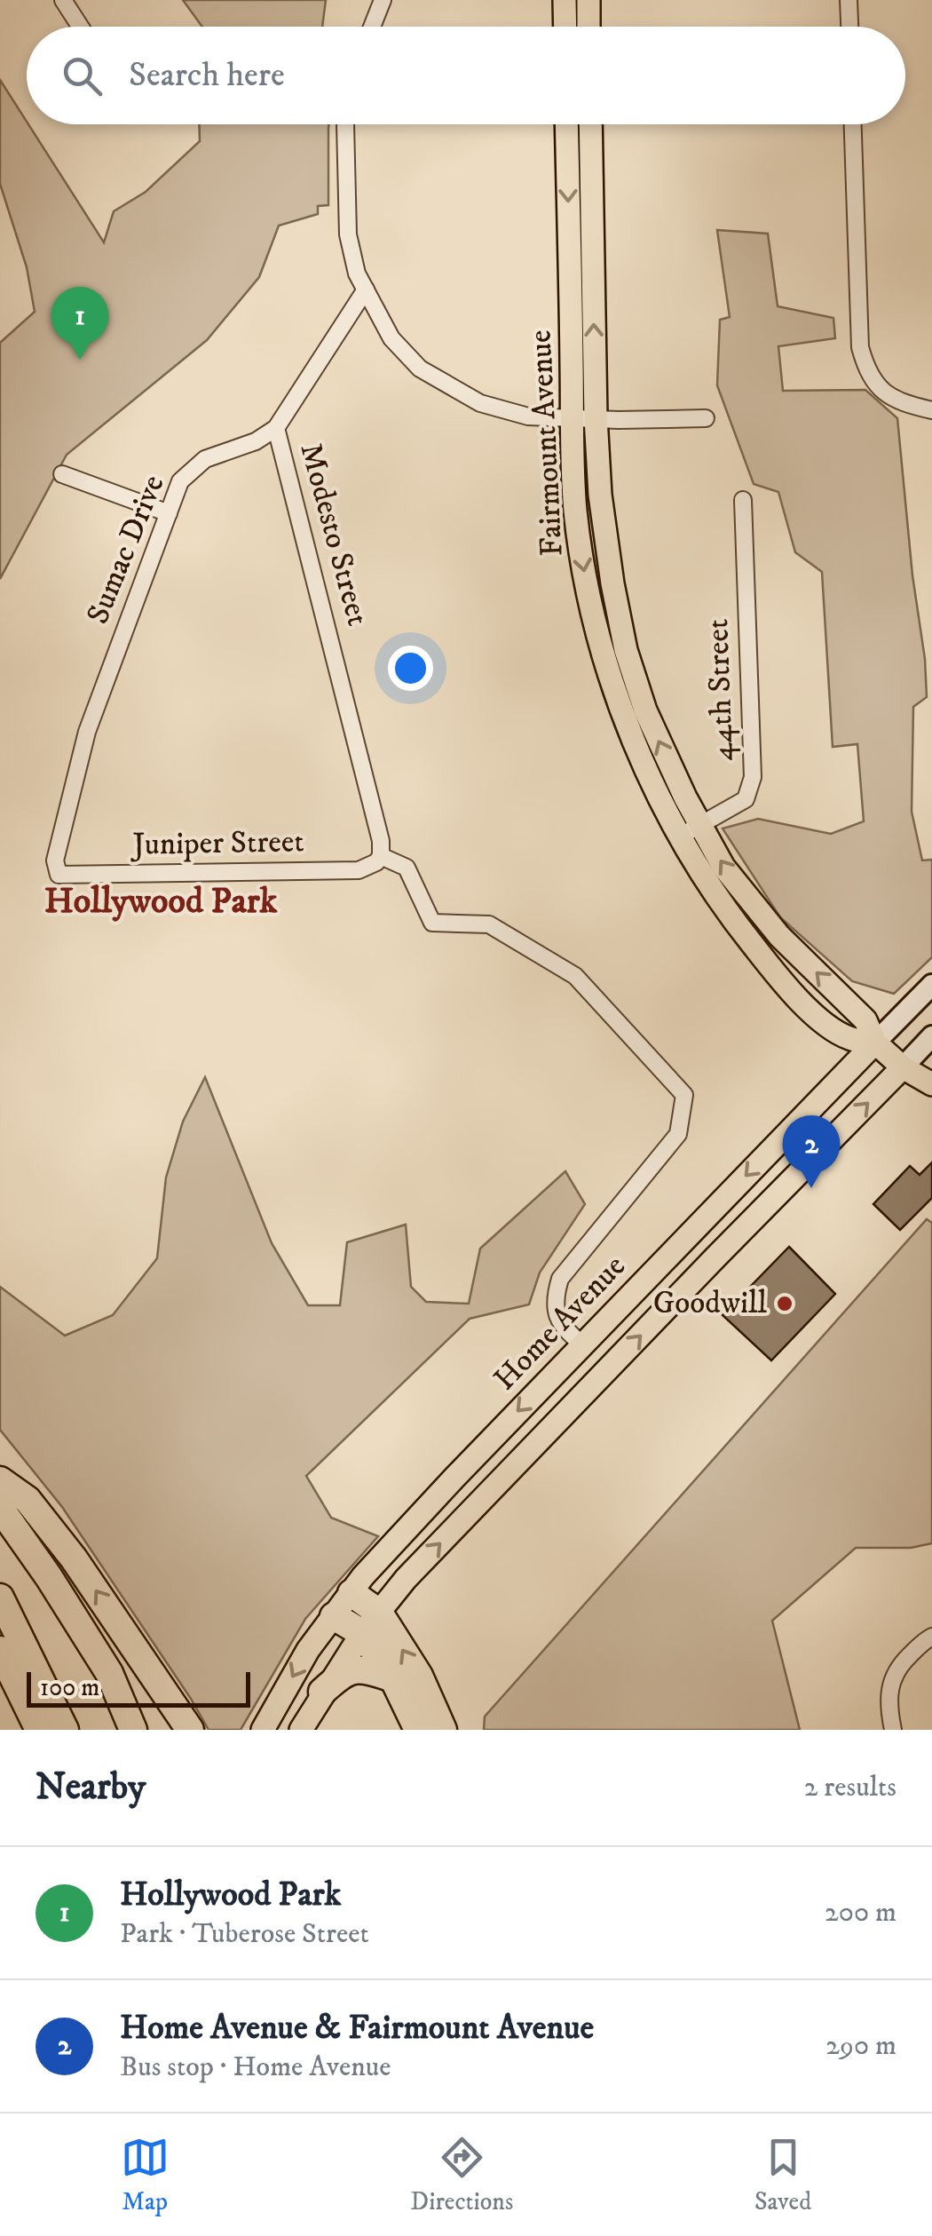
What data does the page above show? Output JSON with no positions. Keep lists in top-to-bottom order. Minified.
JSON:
{"streets":{"main road":["Fairmount Avenue","Home Avenue"],"street":["Modesto Street","Sumac Drive","44th Street","Juniper Street"]},"crossings":[["Fairmount Avenue","44th Street"],["Fairmount Avenue","Home Avenue"],["Modesto Street","Sumac Drive"],["Modesto Street","Juniper Street"],["Sumac Drive","Juniper Street"]],"districts":["Hollywood Park"],"places":["Goodwill"],"scale_bar":"100 m","page":{"search":"Search here","pins":["1","2"],"scale":"100 m","heading":["Nearby","2 results"],"list":[{"mark":"1","name":"Hollywood Park","note":"Park · Tuberose Street","value":"200 m"},{"mark":"2","name":"Home Avenue & Fairmount Avenue","note":"Bus stop · Home Avenue","value":"290 m"}],"nav":["Map","Directions","Saved"]}}
